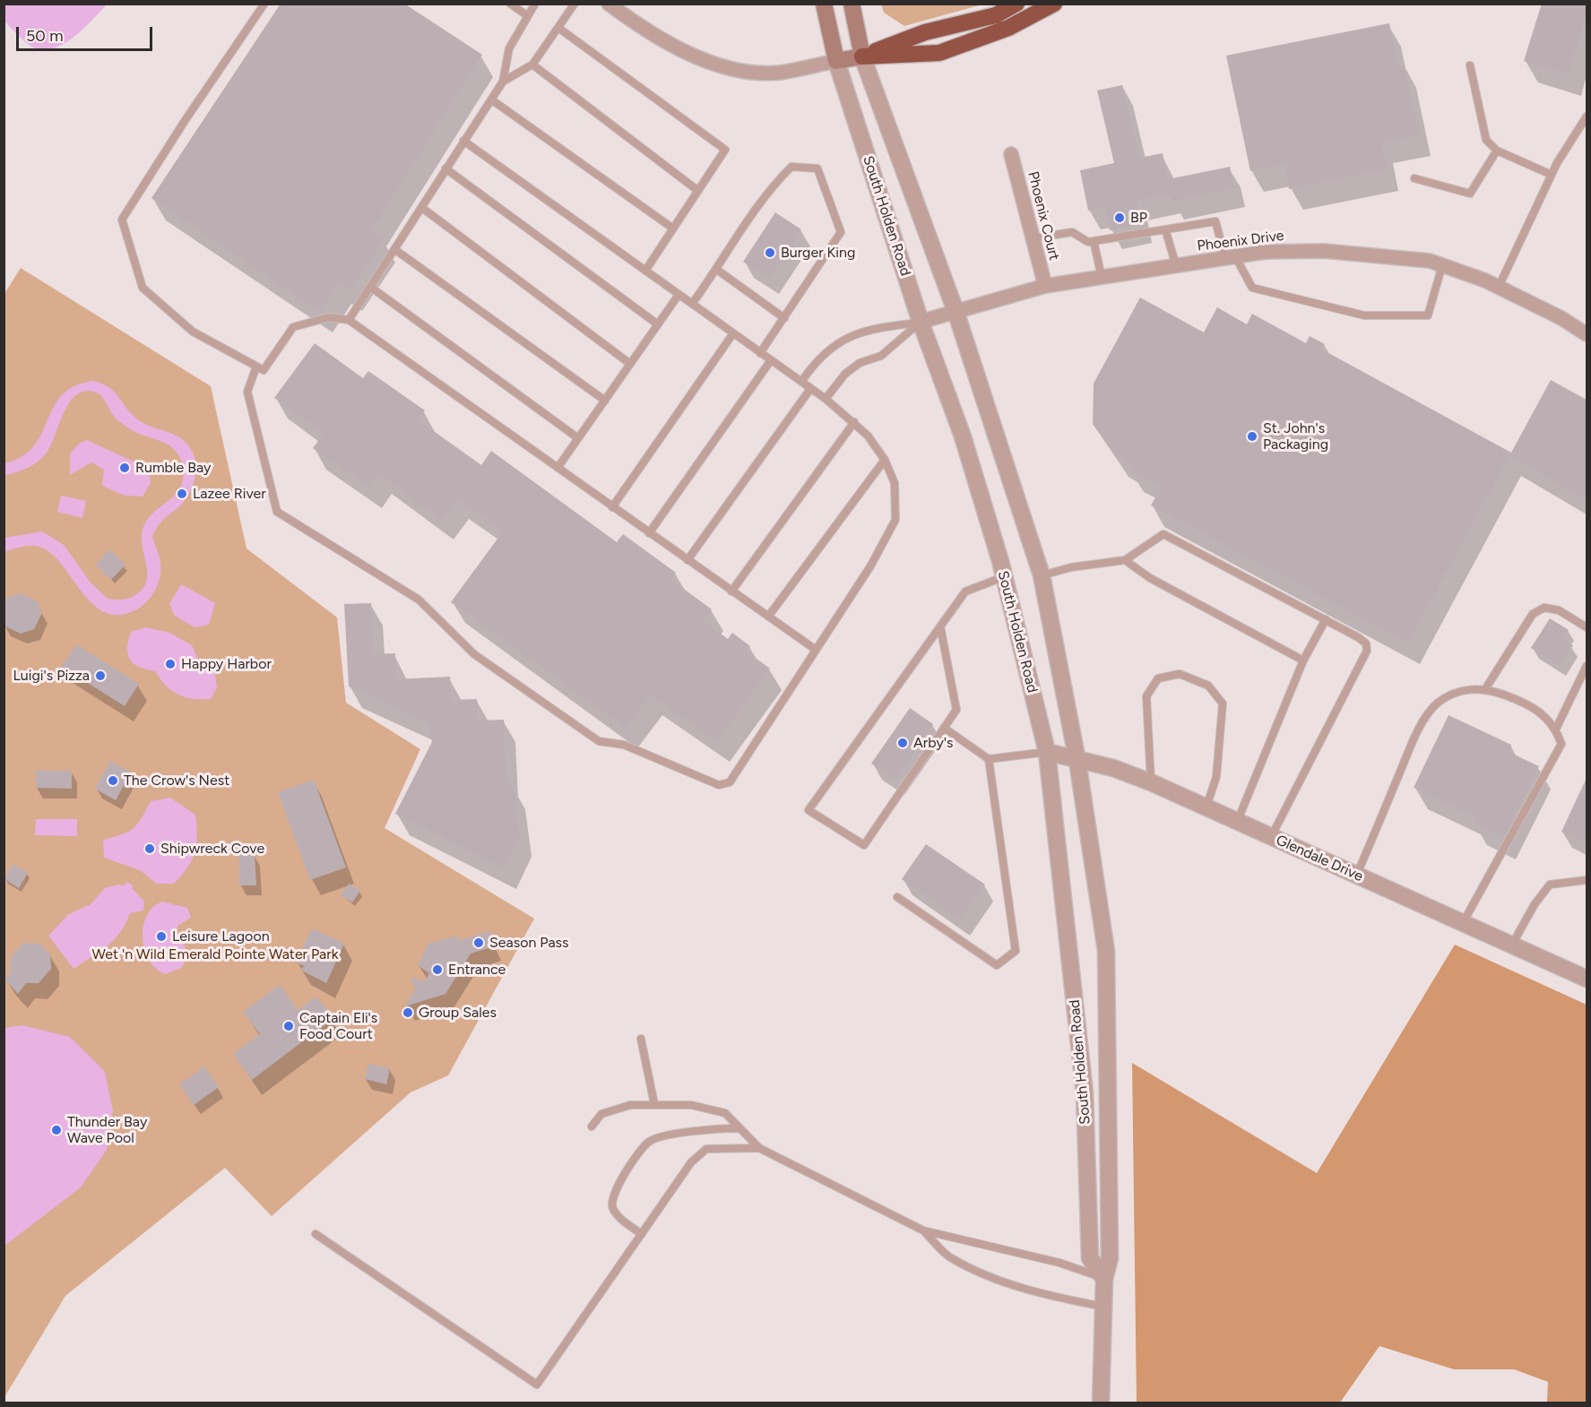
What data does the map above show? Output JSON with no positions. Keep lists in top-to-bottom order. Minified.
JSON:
{"streets":{"main road":["South Holden Road"],"street":["Phoenix Court","Phoenix Drive","Glendale Drive"]},"crossings":[["South Holden Road","Phoenix Drive"],["South Holden Road","Glendale Drive"],["Phoenix Court","Phoenix Drive"]],"parks":["Wet 'n Wild Emerald Pointe Water Park"],"places":["BP","Burger King","St. John's Packaging","Rumble Bay","Lazee River","Happy Harbor","Luigi's Pizza","Arby's","The Crow's Nest","Shipwreck Cove","Leisure Lagoon","Season Pass","Entrance","Group Sales","Captain Eli's Food Court","Thunder Bay Wave Pool"],"scale_bar":"50 m"}
